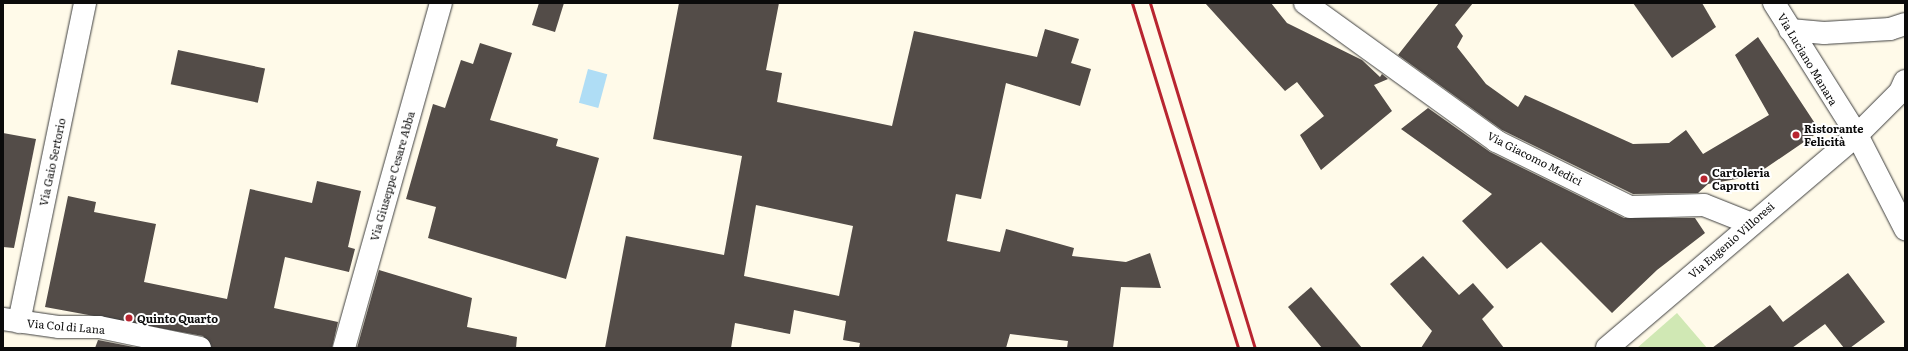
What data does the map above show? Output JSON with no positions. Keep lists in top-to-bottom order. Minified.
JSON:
{"streets":{"street":["Via Luciano Manara","Via Giacomo Medici","Via Gaio Sertorio","Via Giuseppe Cesare Abba","Via Eugenio Villoresi","Via Col di Lana"]},"crossings":[["Via Luciano Manara","Via Eugenio Villoresi"],["Via Giacomo Medici","Via Eugenio Villoresi"],["Via Gaio Sertorio","Via Col di Lana"]],"places":["Ristorante Felicità","Cartoleria Caprotti","Quinto Quarto"]}
